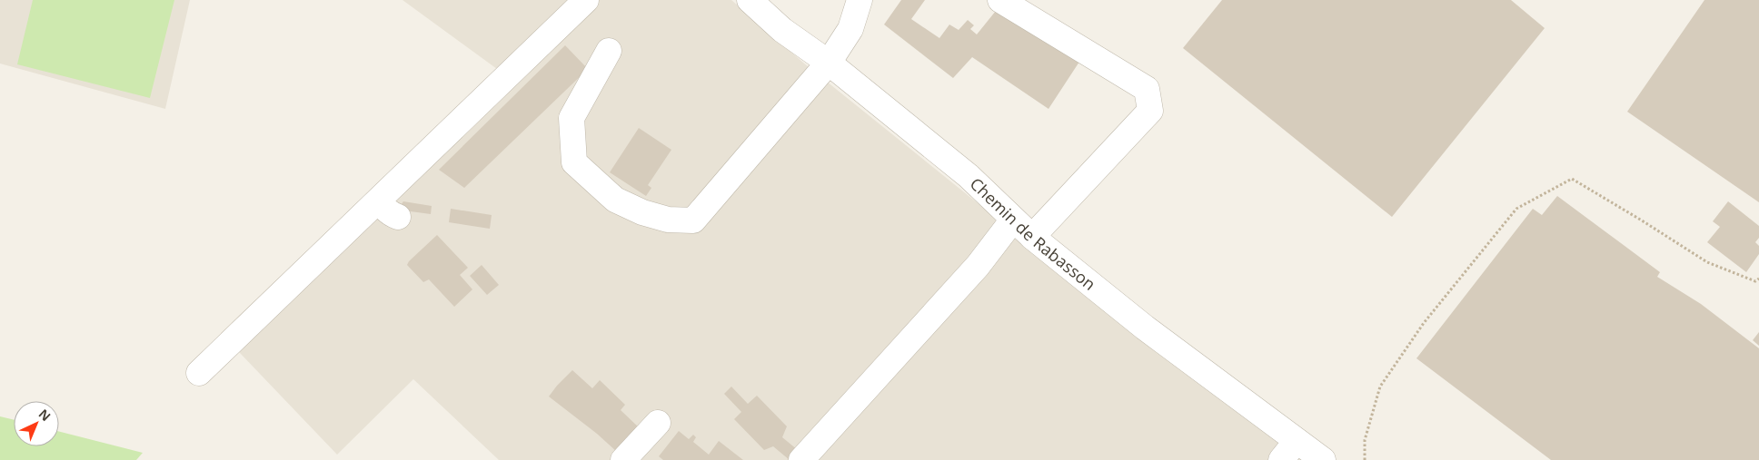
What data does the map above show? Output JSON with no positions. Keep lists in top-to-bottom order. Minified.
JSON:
{"streets":{"street":["Chemin de Rabasson"]},"north":"top right"}
